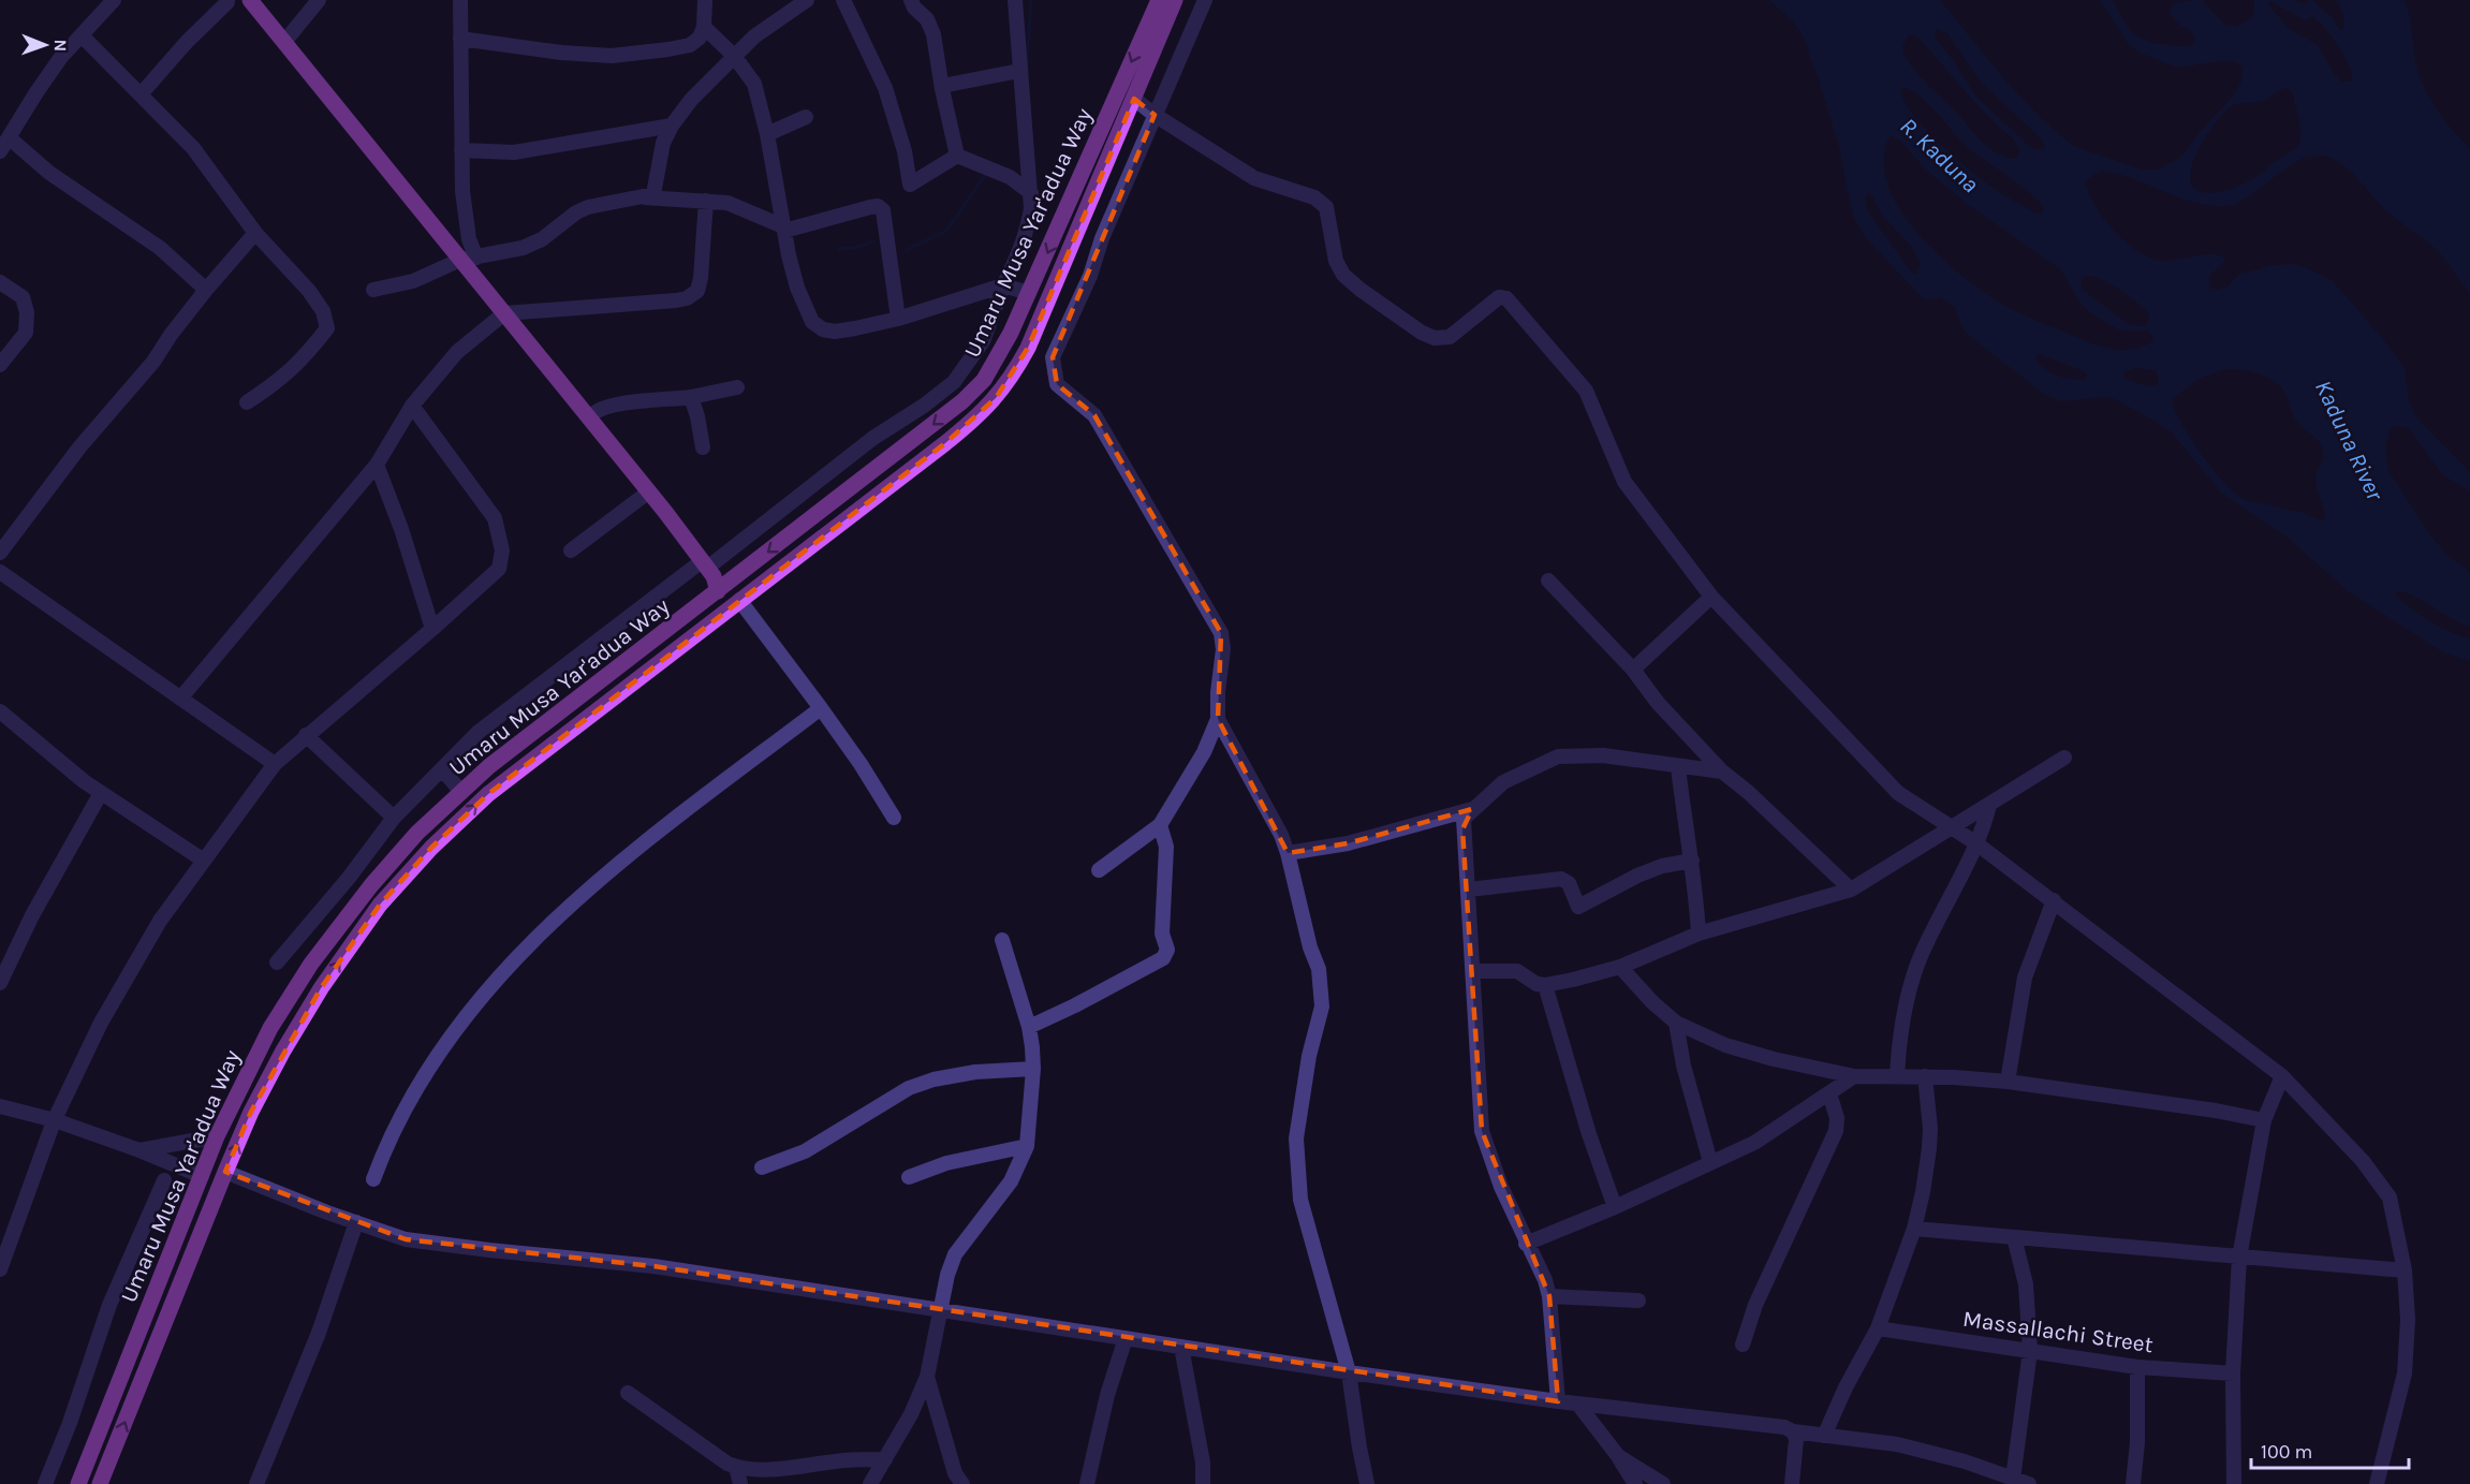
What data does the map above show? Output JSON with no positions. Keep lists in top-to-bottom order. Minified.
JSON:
{"streets":{"main road":["Umaru Musa Yar'adua Way"],"street":["Massallachi Street"]},"water":["R. Kaduna","Kaduna River"],"scale_bar":"100 m","north":"right"}
